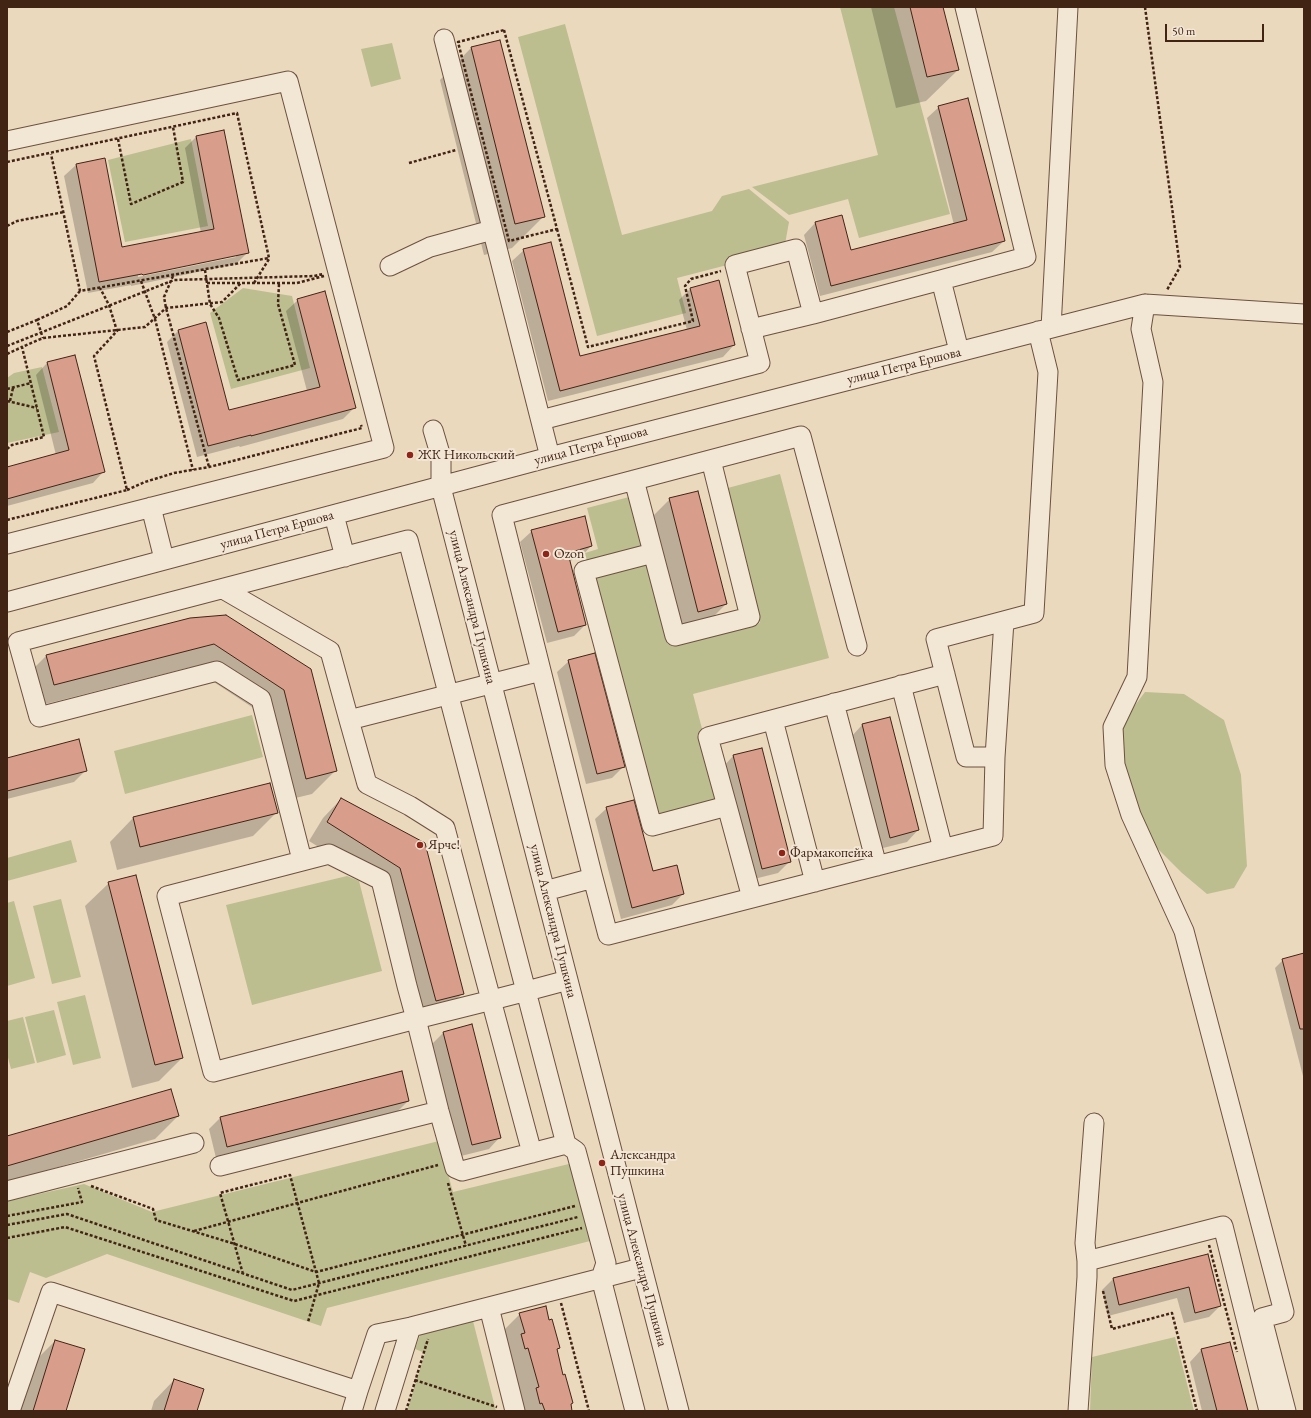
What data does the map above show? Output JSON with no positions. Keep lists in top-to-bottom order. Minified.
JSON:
{"streets":{"street":["улица Петра Ершова","улица Александра Пушкина"]},"crossings":[["улица Петра Ершова","улица Александра Пушкина"]],"places":["ЖК Никольский","Ozon","Ярче!","Фармакопейка","Александра Пушкина"],"scale_bar":"50 m"}
